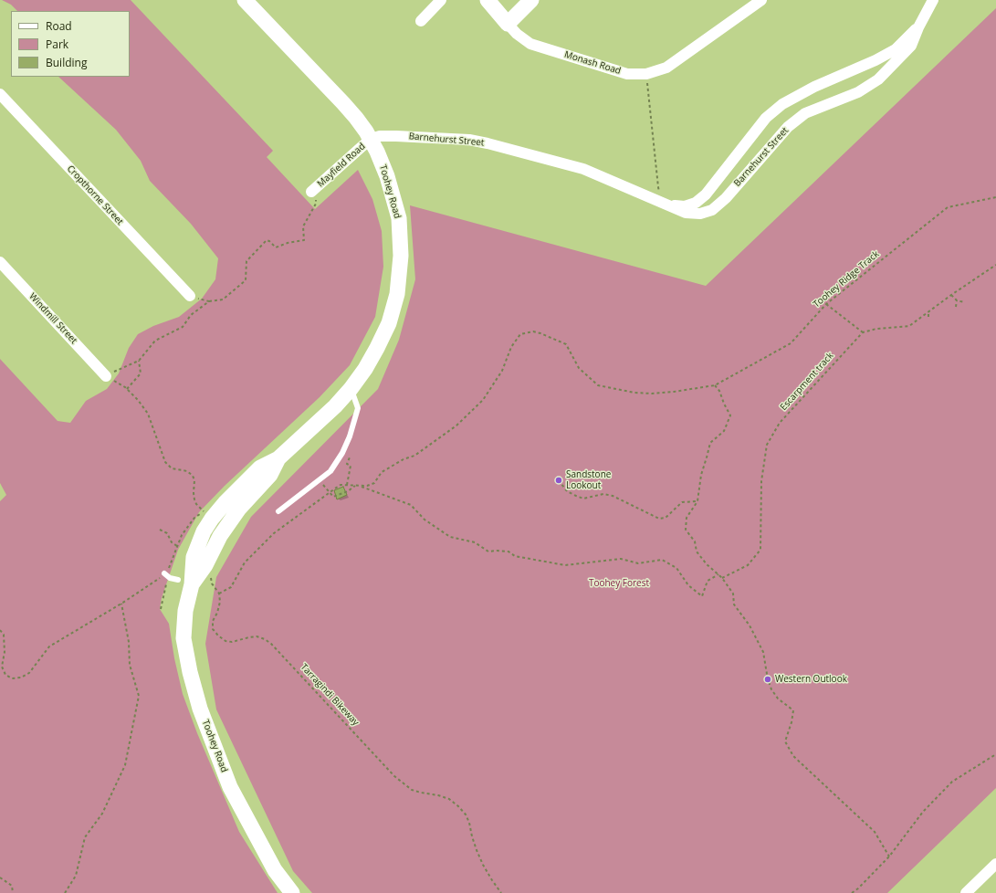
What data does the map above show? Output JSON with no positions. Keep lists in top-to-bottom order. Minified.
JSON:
{"streets":{"main road":["Monash Road","Toohey Road"],"street":["Barnehurst Street","Mayfield Road","Cropthorne Street","Windmill Street"],"path":["Toohey Ridge Track","Escarpment track","Tarragindi Bikeway"]},"crossings":[["Barnehurst Street","Mayfield Road"],["Barnehurst Street","Toohey Road"],["Mayfield Road","Toohey Road"]],"parks":["Toohey Forest"],"places":["Sandstone Lookout","Western Outlook"],"legend":["Road","Park","Building"]}
